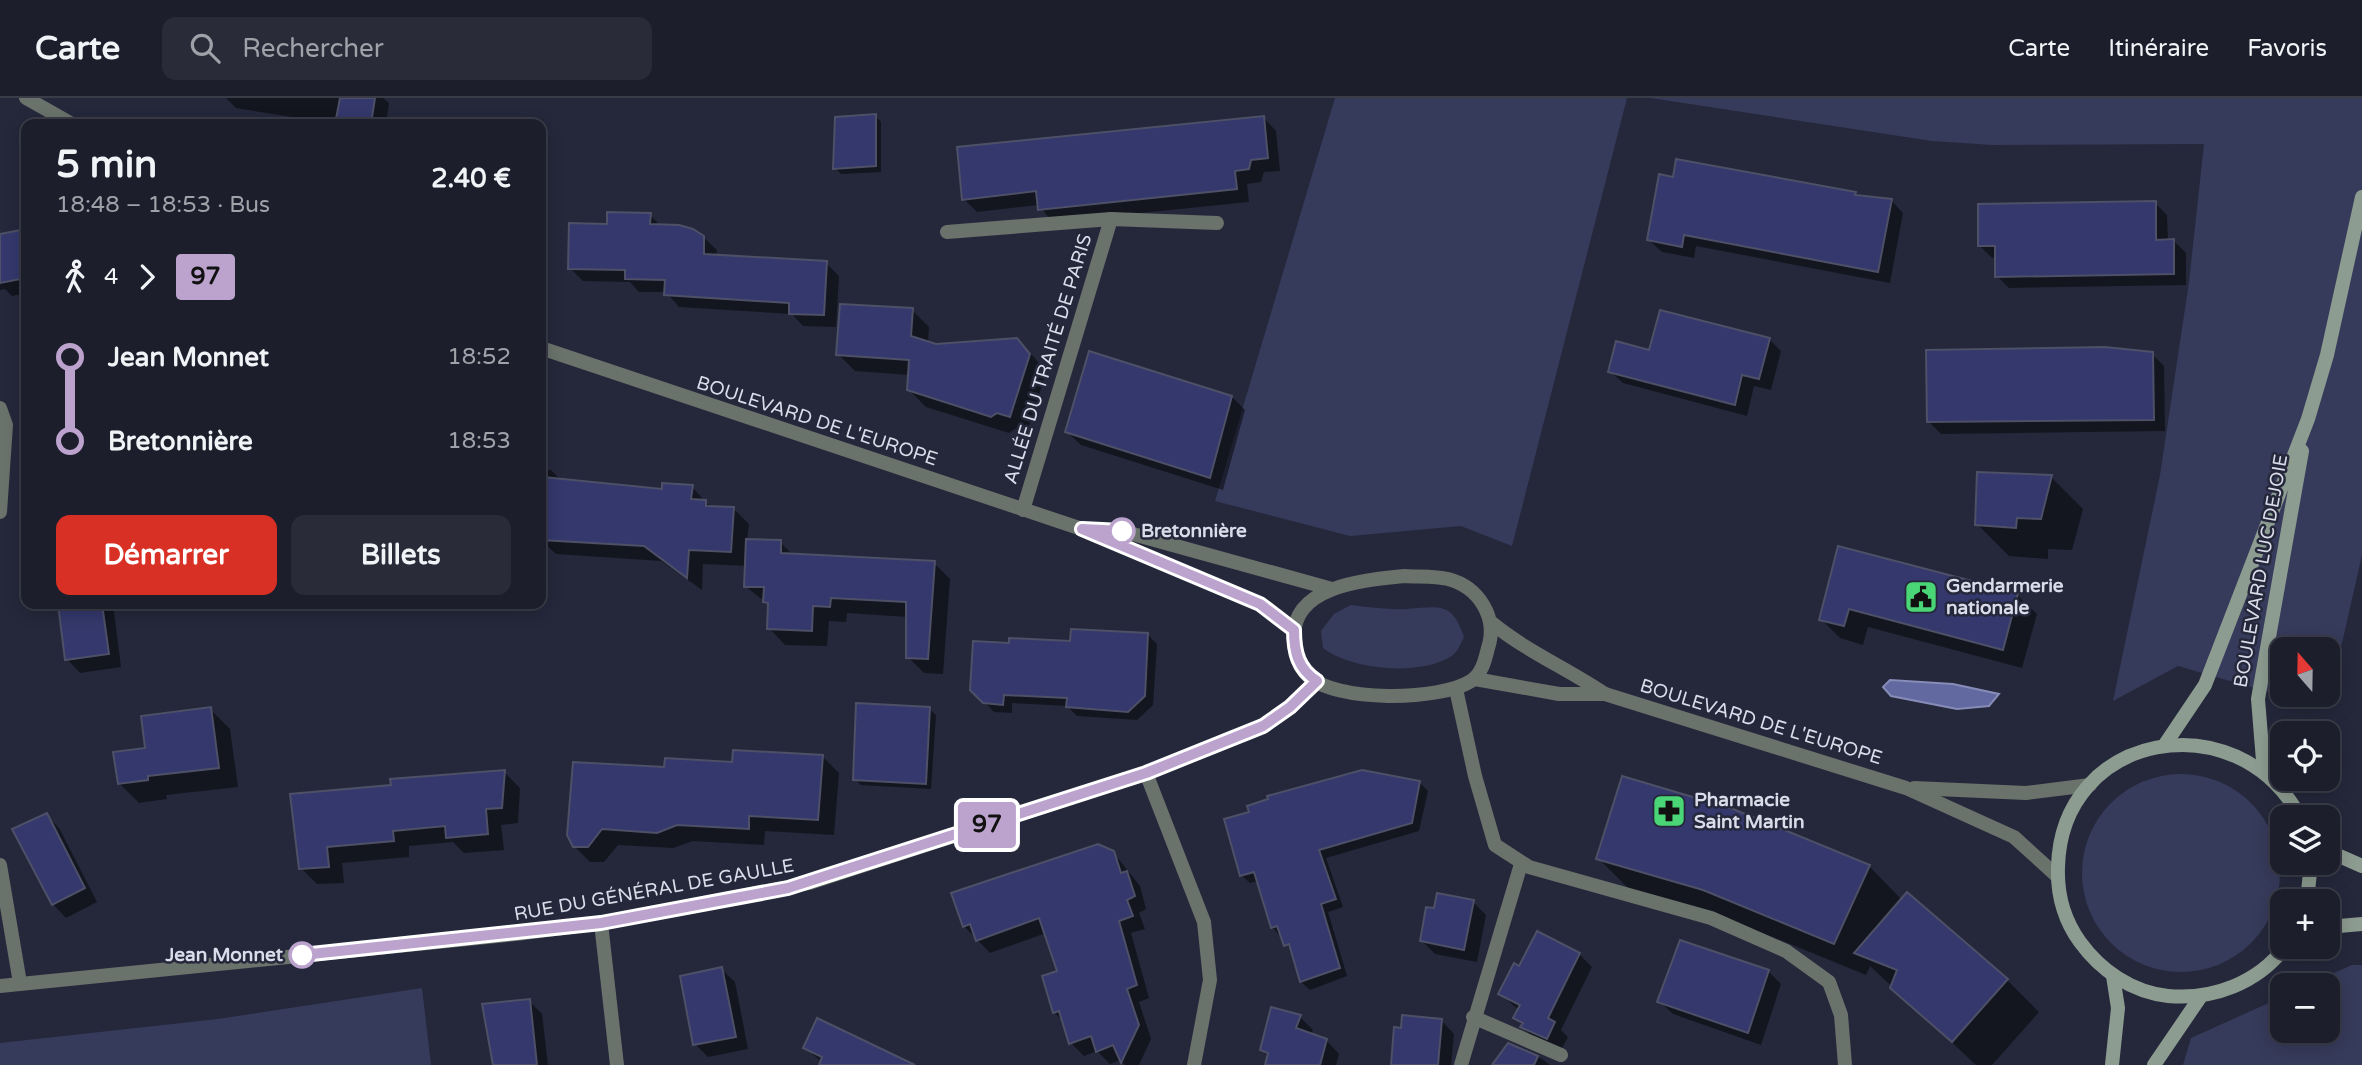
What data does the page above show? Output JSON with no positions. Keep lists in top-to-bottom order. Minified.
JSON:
{"streets":{"main road":["BOULEVARD LUC DEJOIE"],"street":["ALLÉE DU TRAITÉ DE PARIS","BOULEVARD DE L'EUROPE","RUE DU GÉNÉRAL DE GAULLE"]},"crossings":[["ALLÉE DU TRAITÉ DE PARIS","BOULEVARD DE L'EUROPE"],["BOULEVARD DE L'EUROPE","RUE DU GÉNÉRAL DE GAULLE"]],"places":{"other":["Bretonnière","Jean Monnet"],"public building":["Gendarmerie nationale"],"pharmacy":["Pharmacie Saint Martin"]},"lines":["bus line 97"],"north":"top","page":{"header":"Carte","search":"Rechercher","nav":["Carte","Itinéraire","Favoris"],"on_map":"97","heading":["5 min","18:48 – 18:53 · Bus","2.40 €"],"legs":["4","97"],"list":[{"name":"Jean Monnet","value":"18:52"},{"name":"Bretonnière","value":"18:53"}],"buttons":["Démarrer","Billets"],"map_buttons":["+","−"]}}
